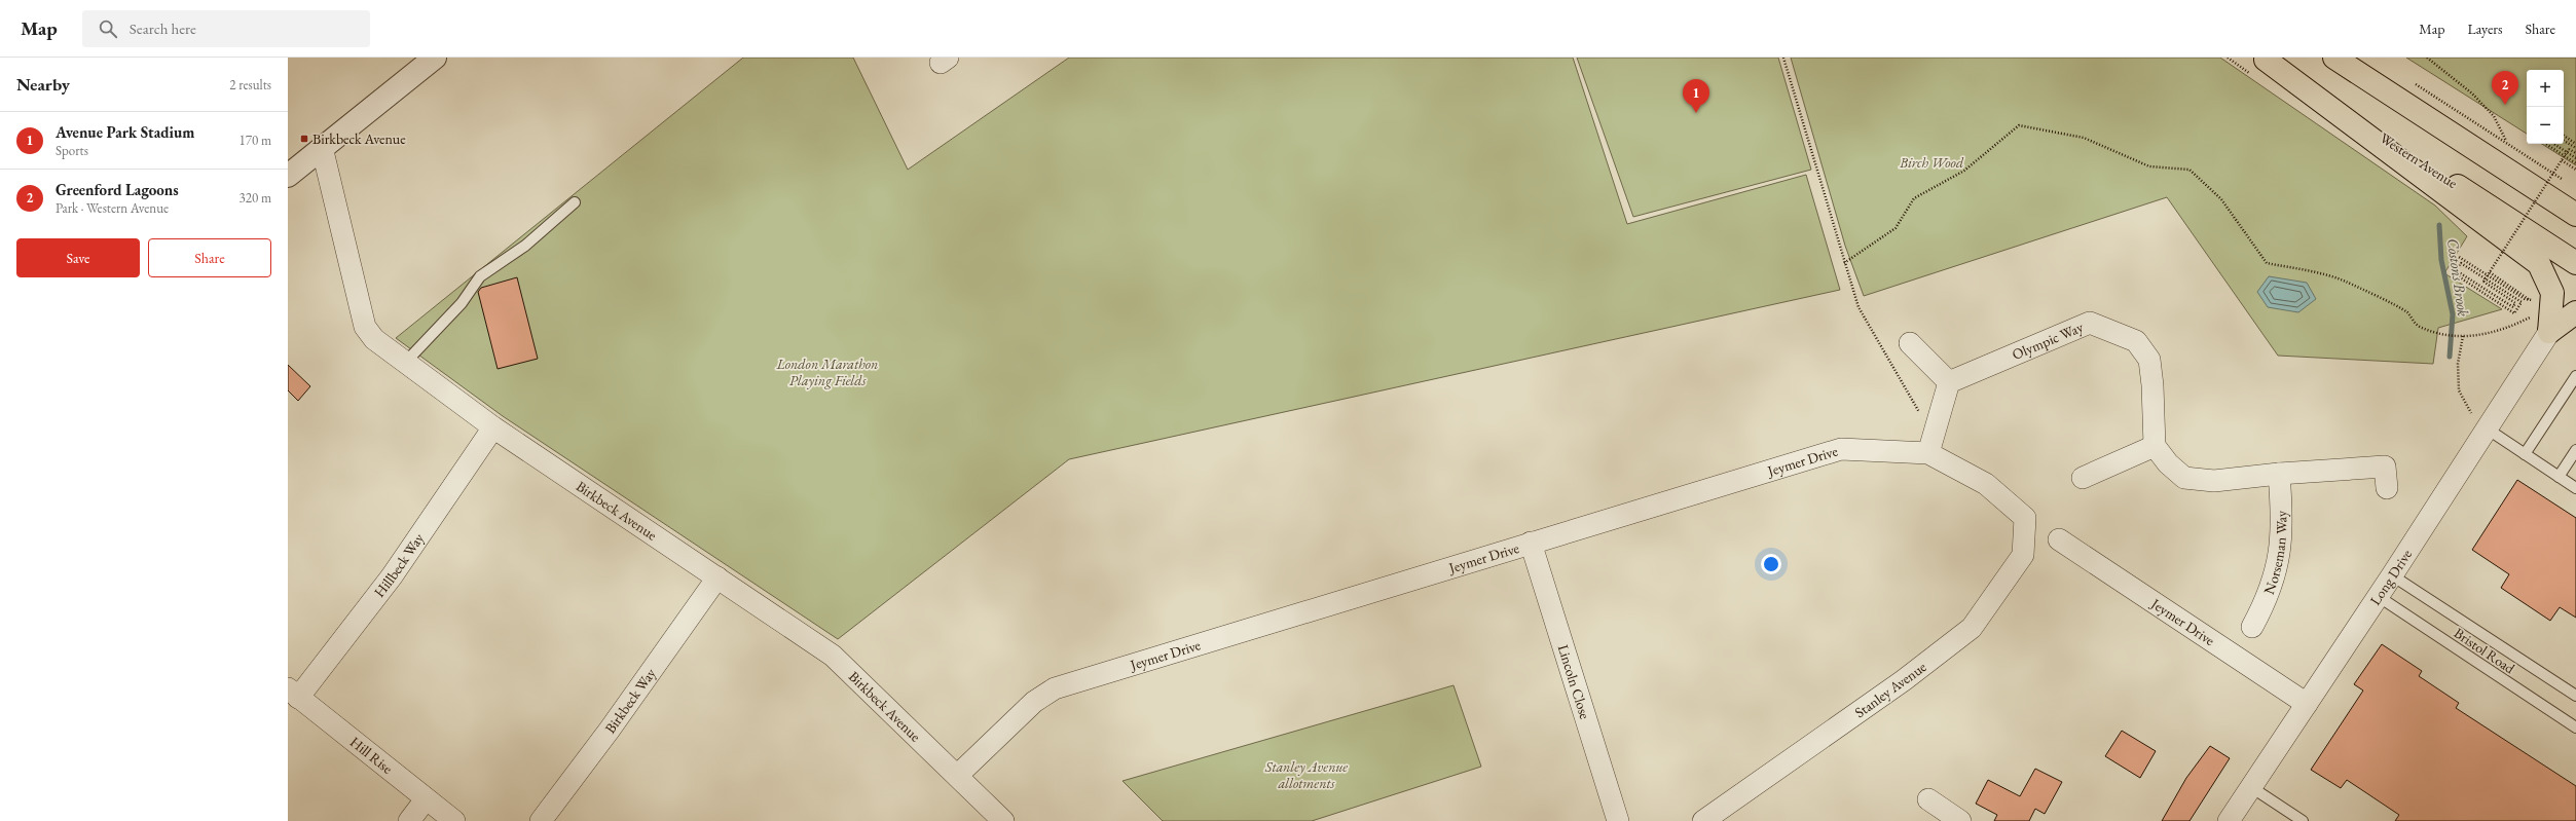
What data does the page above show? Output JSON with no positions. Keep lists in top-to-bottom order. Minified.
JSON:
{"streets":{"highway":["Western Avenue"],"street":["Olympic Way","Jeymer Drive","Birkbeck Avenue","Norseman Way","Hillbeck Way","Long Drive","Lincoln Close","Stanley Avenue","Birkbeck Way","Hill Rise"],"lane":["Bristol Road"]},"crossings":[["Jeymer Drive","Birkbeck Avenue"],["Jeymer Drive","Long Drive"],["Jeymer Drive","Lincoln Close"],["Jeymer Drive","Stanley Avenue"],["Birkbeck Avenue","Hillbeck Way"],["Birkbeck Avenue","Birkbeck Way"],["Hillbeck Way","Hill Rise"],["Long Drive","Bristol Road"]],"water":["Costons Brook"],"parks":["Birch Wood","London Marathon Playing Fields","Stanley Avenue allotments"],"places":{"transit":["Birkbeck Avenue"]},"page":{"header":"Map","search":"Search here","nav":["Map","Layers","Share"],"heading":["Nearby","2 results"],"map_buttons":["+","−"],"pins":["2","1"],"list":[{"mark":"1","name":"Avenue Park Stadium","note":"Sports","value":"170 m"},{"mark":"2","name":"Greenford Lagoons","note":"Park · Western Avenue","value":"320 m"}],"buttons":["Save","Share"]}}
